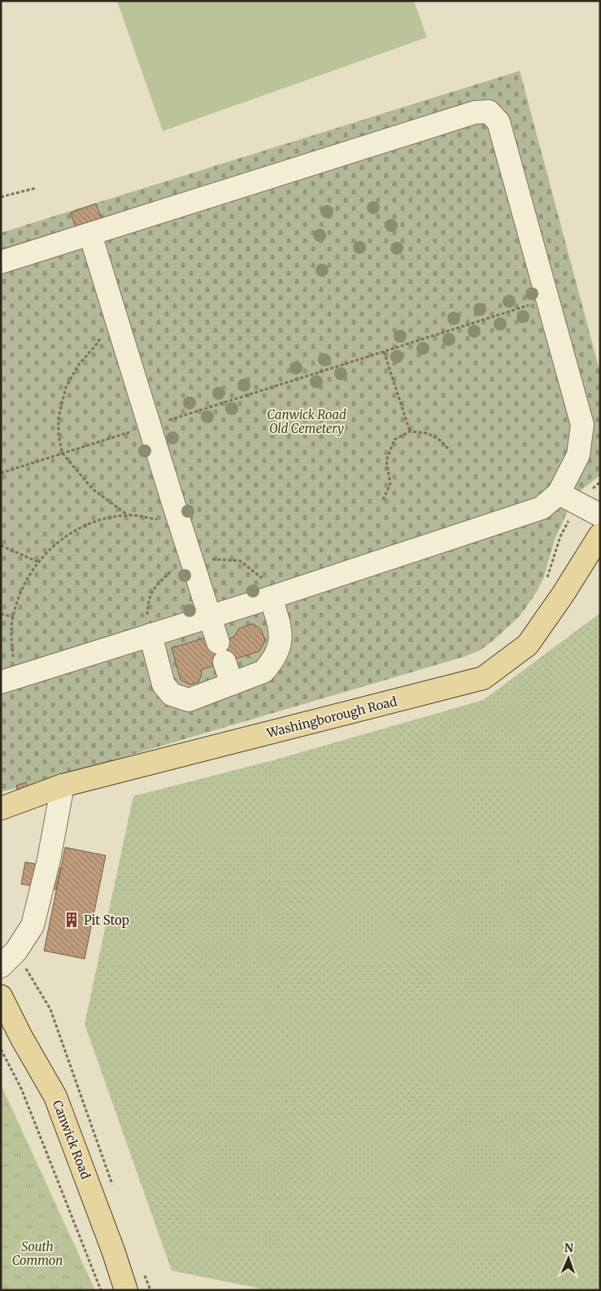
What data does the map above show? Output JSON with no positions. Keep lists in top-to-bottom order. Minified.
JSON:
{"streets":{"main road":["Washingborough Road","Canwick Road"]},"parks":["Canwick Road Old Cemetery","South Common"],"places":{"building":["Pit Stop"]},"north":"top"}
